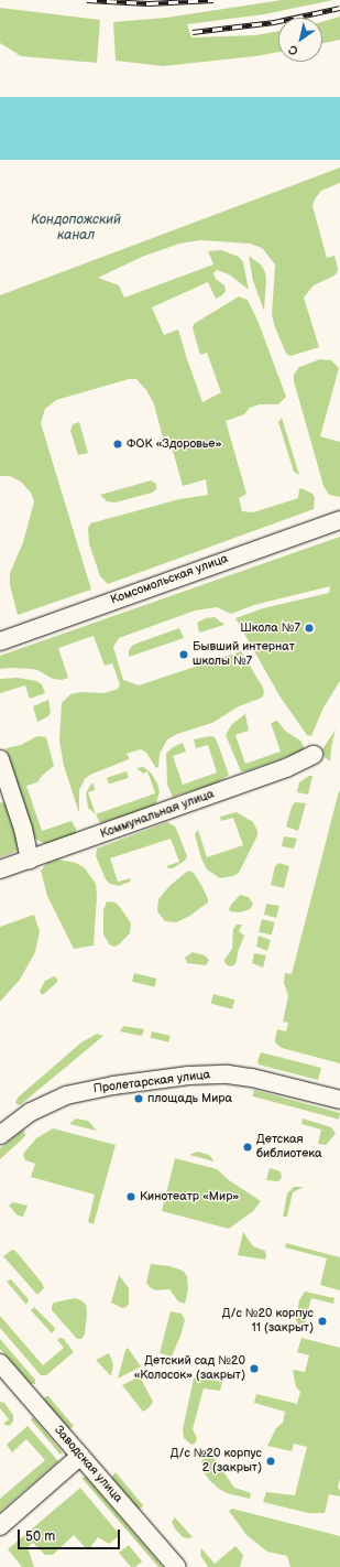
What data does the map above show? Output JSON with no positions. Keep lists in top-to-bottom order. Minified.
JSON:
{"streets":{"street":["Комсомольская улица","Коммунальная улица","Пролетарская улица","Заводская улица"]},"water":["Кондопожский канал"],"places":["ФОК «Здоровье»","Школа №7","Бывший интернат школы №7","площадь Мира","Детская библиотека","Кинотеатр «Мир»","Д/с №20 корпус 11 (закрыт)","Детский сад №20 «Колосок» (закрыт)","Д/с №20 корпус 2 (закрыт)"],"scale_bar":"50 m","north":"bottom left"}
